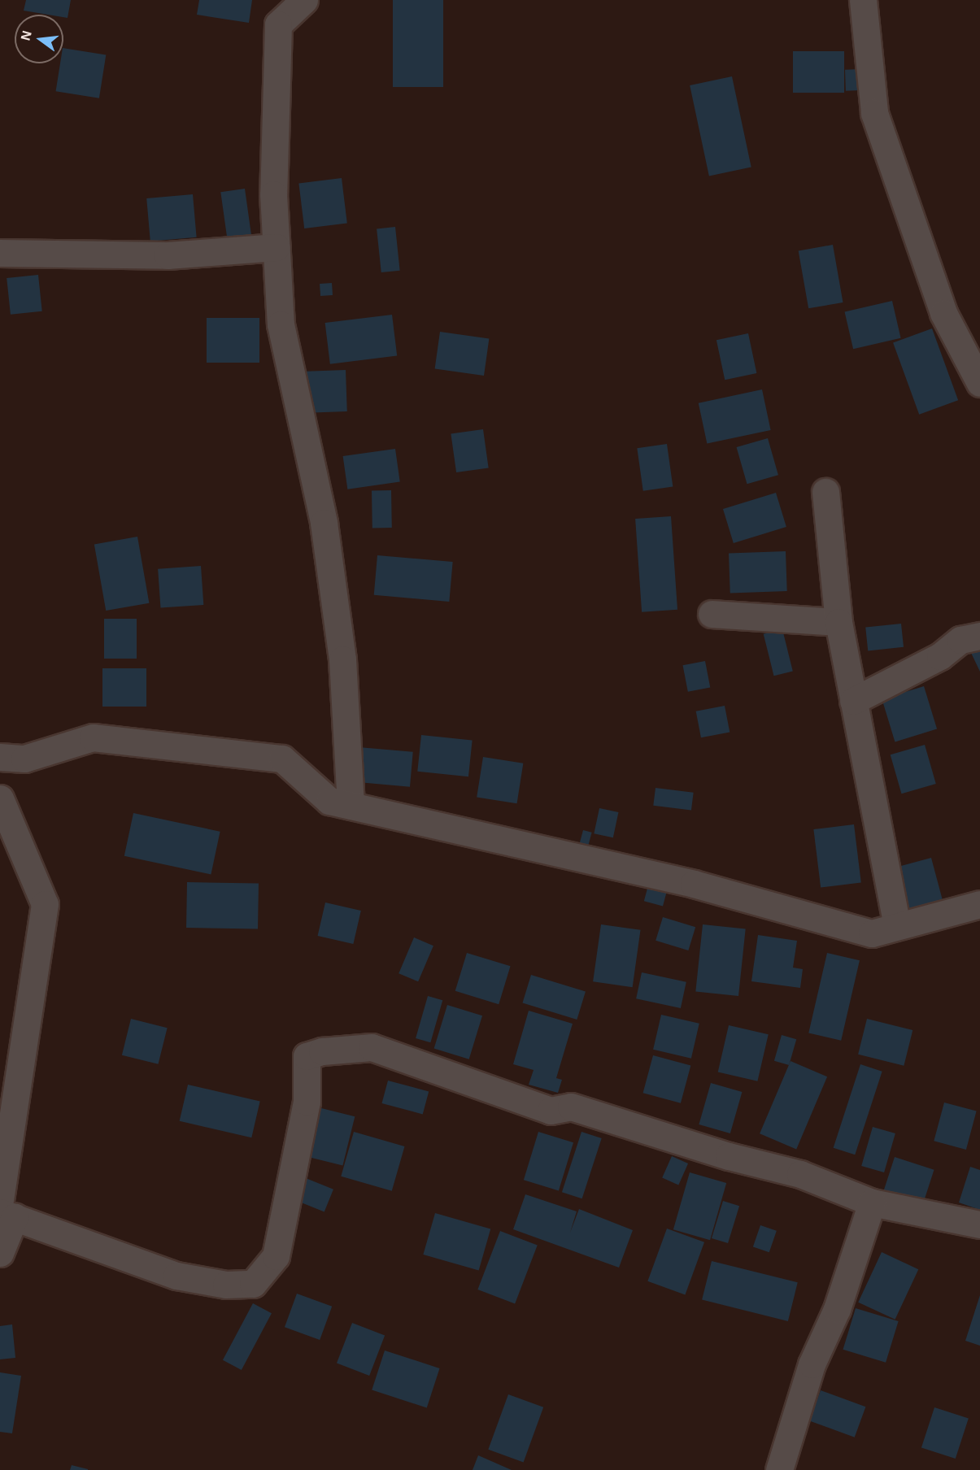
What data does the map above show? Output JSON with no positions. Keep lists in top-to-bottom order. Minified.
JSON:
{"north":"left"}
